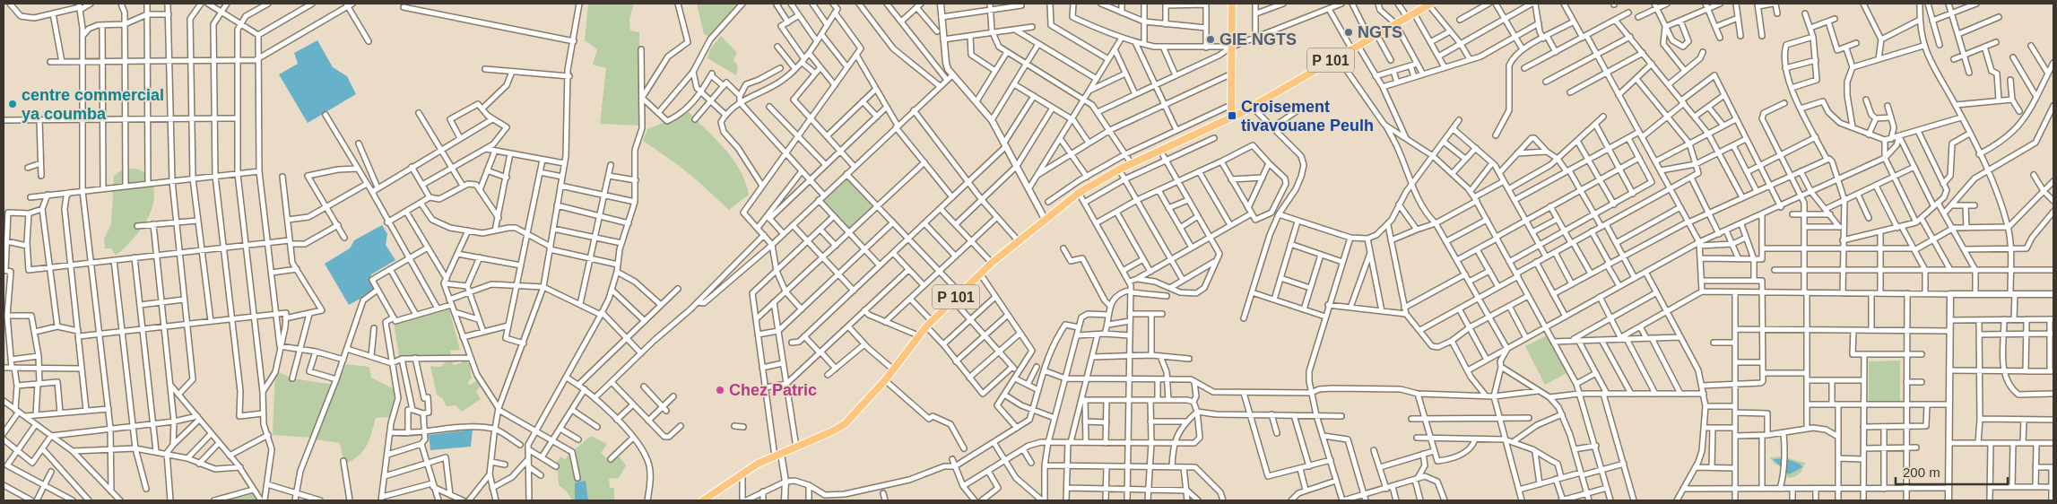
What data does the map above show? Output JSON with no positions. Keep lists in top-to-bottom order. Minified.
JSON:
{"streets":{"main road":["P 101"]},"places":{"other":["NGTS","GIE NGTS","centre commercial ya coumba","Chez Patric"],"transit":["Croisement tivavouane Peulh"]},"scale_bar":"200 m"}
